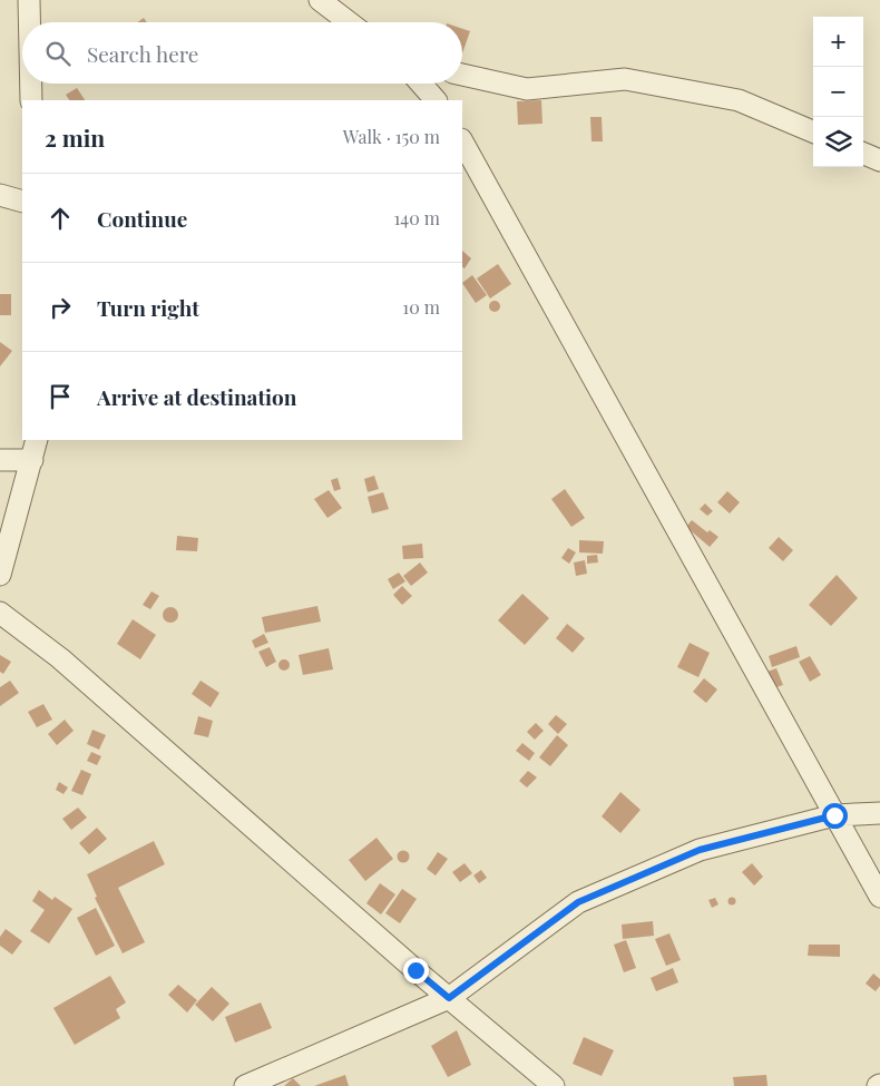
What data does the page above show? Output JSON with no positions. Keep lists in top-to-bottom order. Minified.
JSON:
{"page":{"map_buttons":["+","−"],"search":"Search here","heading":["2 min","Walk · 150 m"],"list":[["Continue","140 m"],["Turn right","10 m"],"Arrive at destination"]}}
